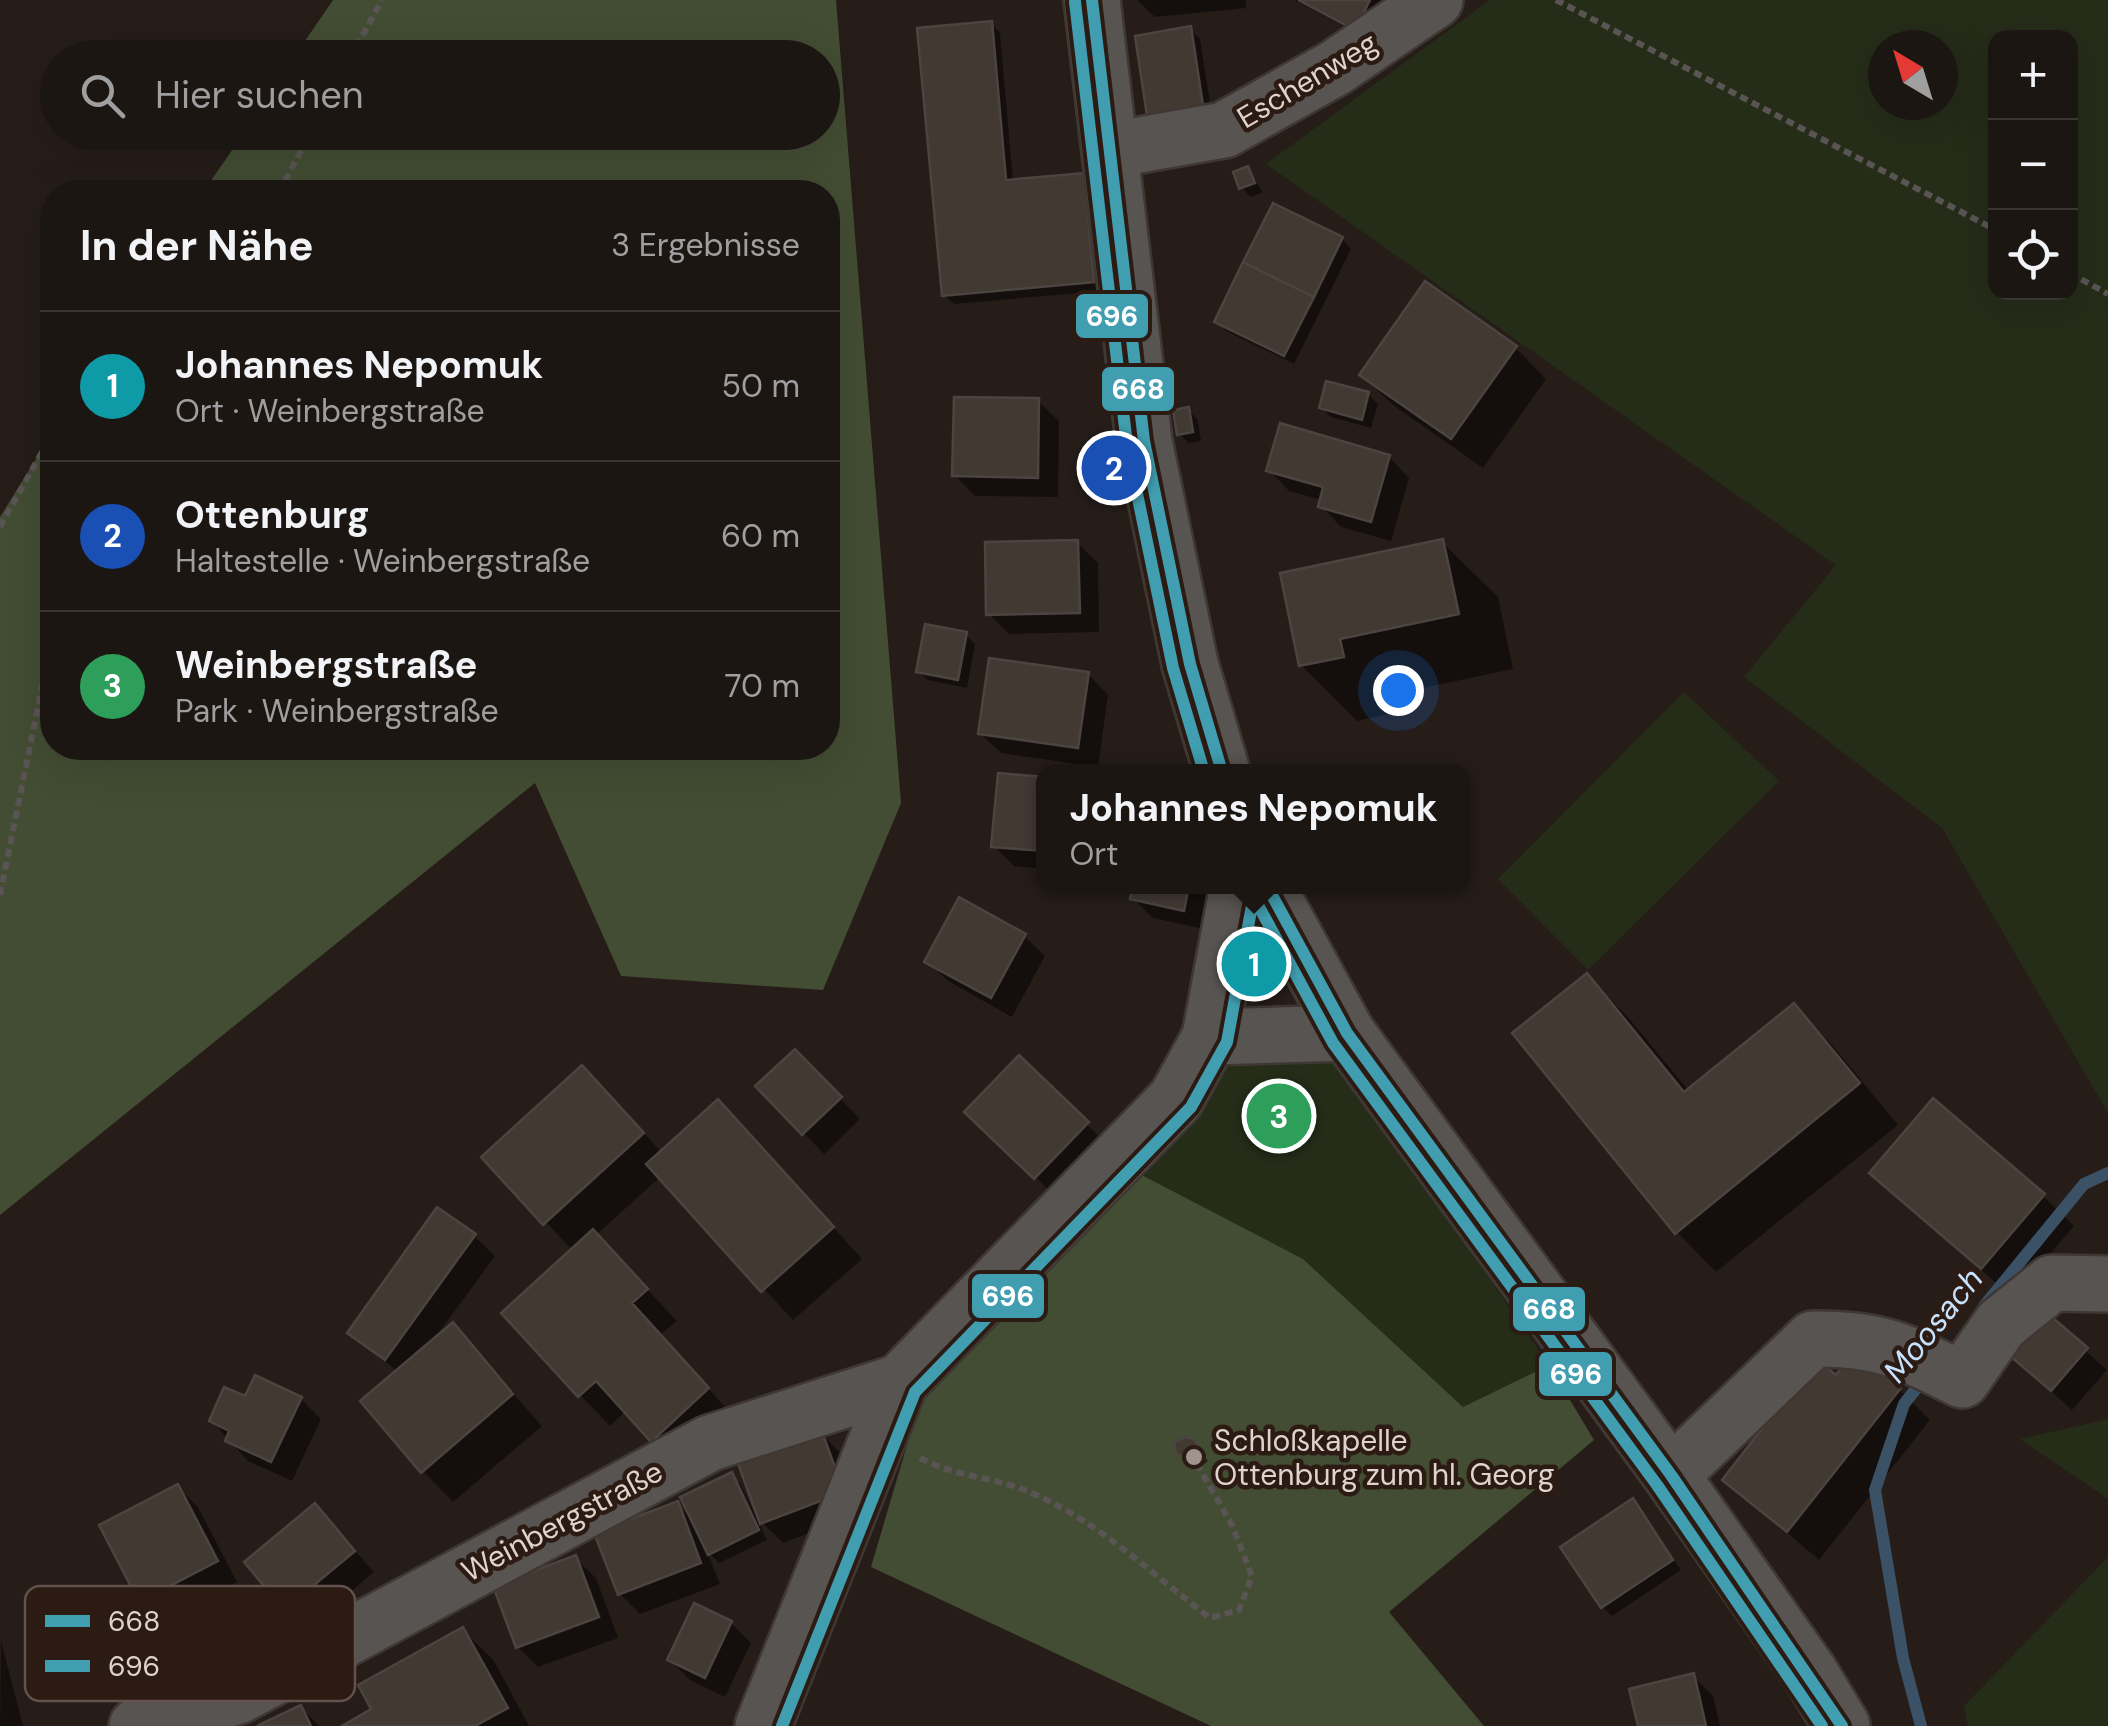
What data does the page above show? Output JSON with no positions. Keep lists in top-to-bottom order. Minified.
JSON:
{"streets":{"street":["Eschenweg","Weinbergstraße"]},"water":["Moosach"],"places":["Schloßkapelle Ottenburg zum hl. Georg"],"lines":["transit line 668","transit line 696"],"legend":["668","696"],"north":"top left","page":{"map_buttons":["+","−"],"search":"Hier suchen","heading":["In der Nähe","3 Ergebnisse"],"list":[{"mark":"1","name":"Johannes Nepomuk","note":"Ort · Weinbergstraße","value":"50 m"},{"mark":"2","name":"Ottenburg","note":"Haltestelle · Weinbergstraße","value":"60 m"},{"mark":"3","name":"Weinbergstraße","note":"Park · Weinbergstraße","value":"70 m"}],"pins":["2","1","3"],"popup":["Johannes Nepomuk","Ort"]}}
